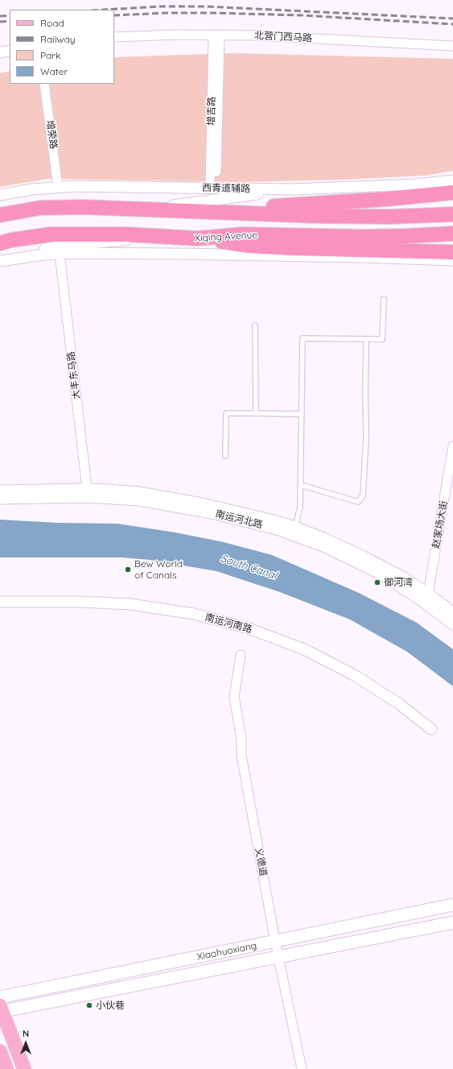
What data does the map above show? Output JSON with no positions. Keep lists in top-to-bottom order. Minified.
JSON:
{"streets":{"highway":["Xiqing Avenue"],"main road":["Xiaohuoxiang"],"street":["北营门西马路","增吉路","增荣路","西青道辅路","大丰东马路","南运河北路","赵家场大街","南运河南路","义德道"]},"crossings":[["北营门西马路","增吉路"],["增吉路","西青道辅路"],["增荣路","西青道辅路"],["大丰东马路","南运河北路"],["南运河北路","赵家场大街"],["义德道","Xiaohuoxiang"]],"water":["South Canal"],"places":["Bew World of Canals","御河湾","小伙巷"],"legend":["Road","Railway","Park","Water"],"north":"top"}
